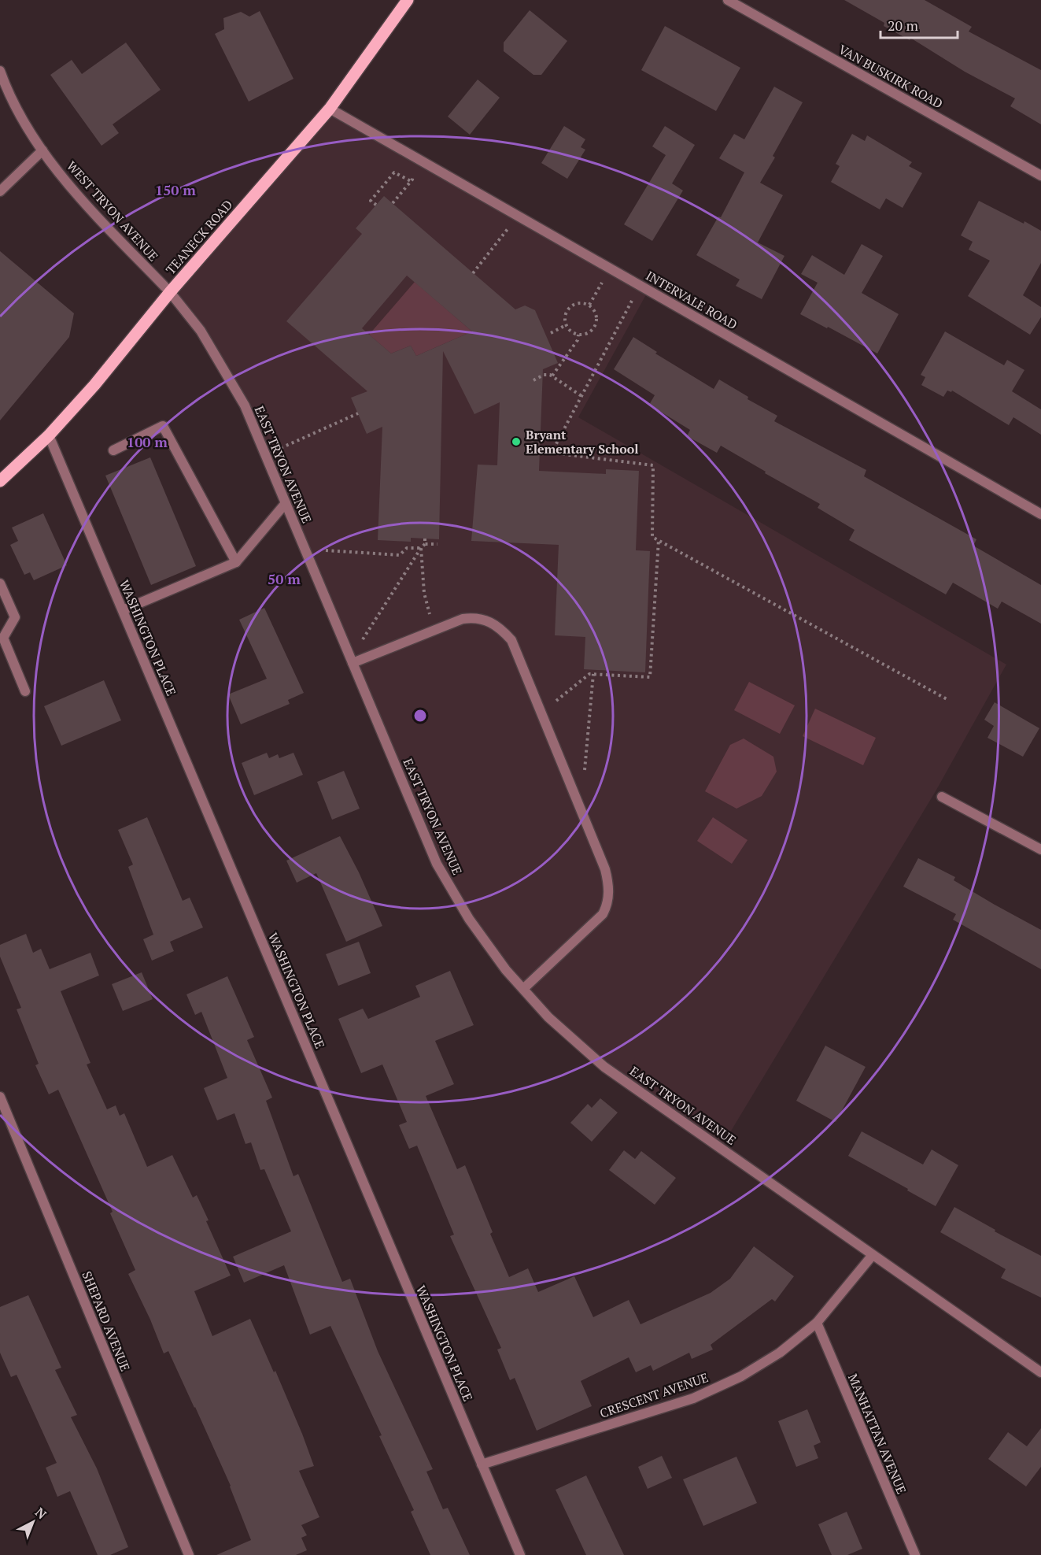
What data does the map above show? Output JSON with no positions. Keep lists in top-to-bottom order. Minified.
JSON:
{"streets":{"main road":["TEANECK ROAD"],"street":["VAN BUSKIRK ROAD","WEST TRYON AVENUE","INTERVALE ROAD","EAST TRYON AVENUE","WASHINGTON PLACE","SHEPARD AVENUE","CRESCENT AVENUE","MANHATTAN AVENUE"]},"crossings":[["WEST TRYON AVENUE","TEANECK ROAD"],["WEST TRYON AVENUE","EAST TRYON AVENUE"],["TEANECK ROAD","INTERVALE ROAD"],["TEANECK ROAD","EAST TRYON AVENUE"],["TEANECK ROAD","WASHINGTON PLACE"],["EAST TRYON AVENUE","CRESCENT AVENUE"],["WASHINGTON PLACE","CRESCENT AVENUE"],["CRESCENT AVENUE","MANHATTAN AVENUE"]],"places":["Bryant Elementary School"],"scale_bar":"20 m","north":"top right","rings":["150 m","100 m","50 m"]}
